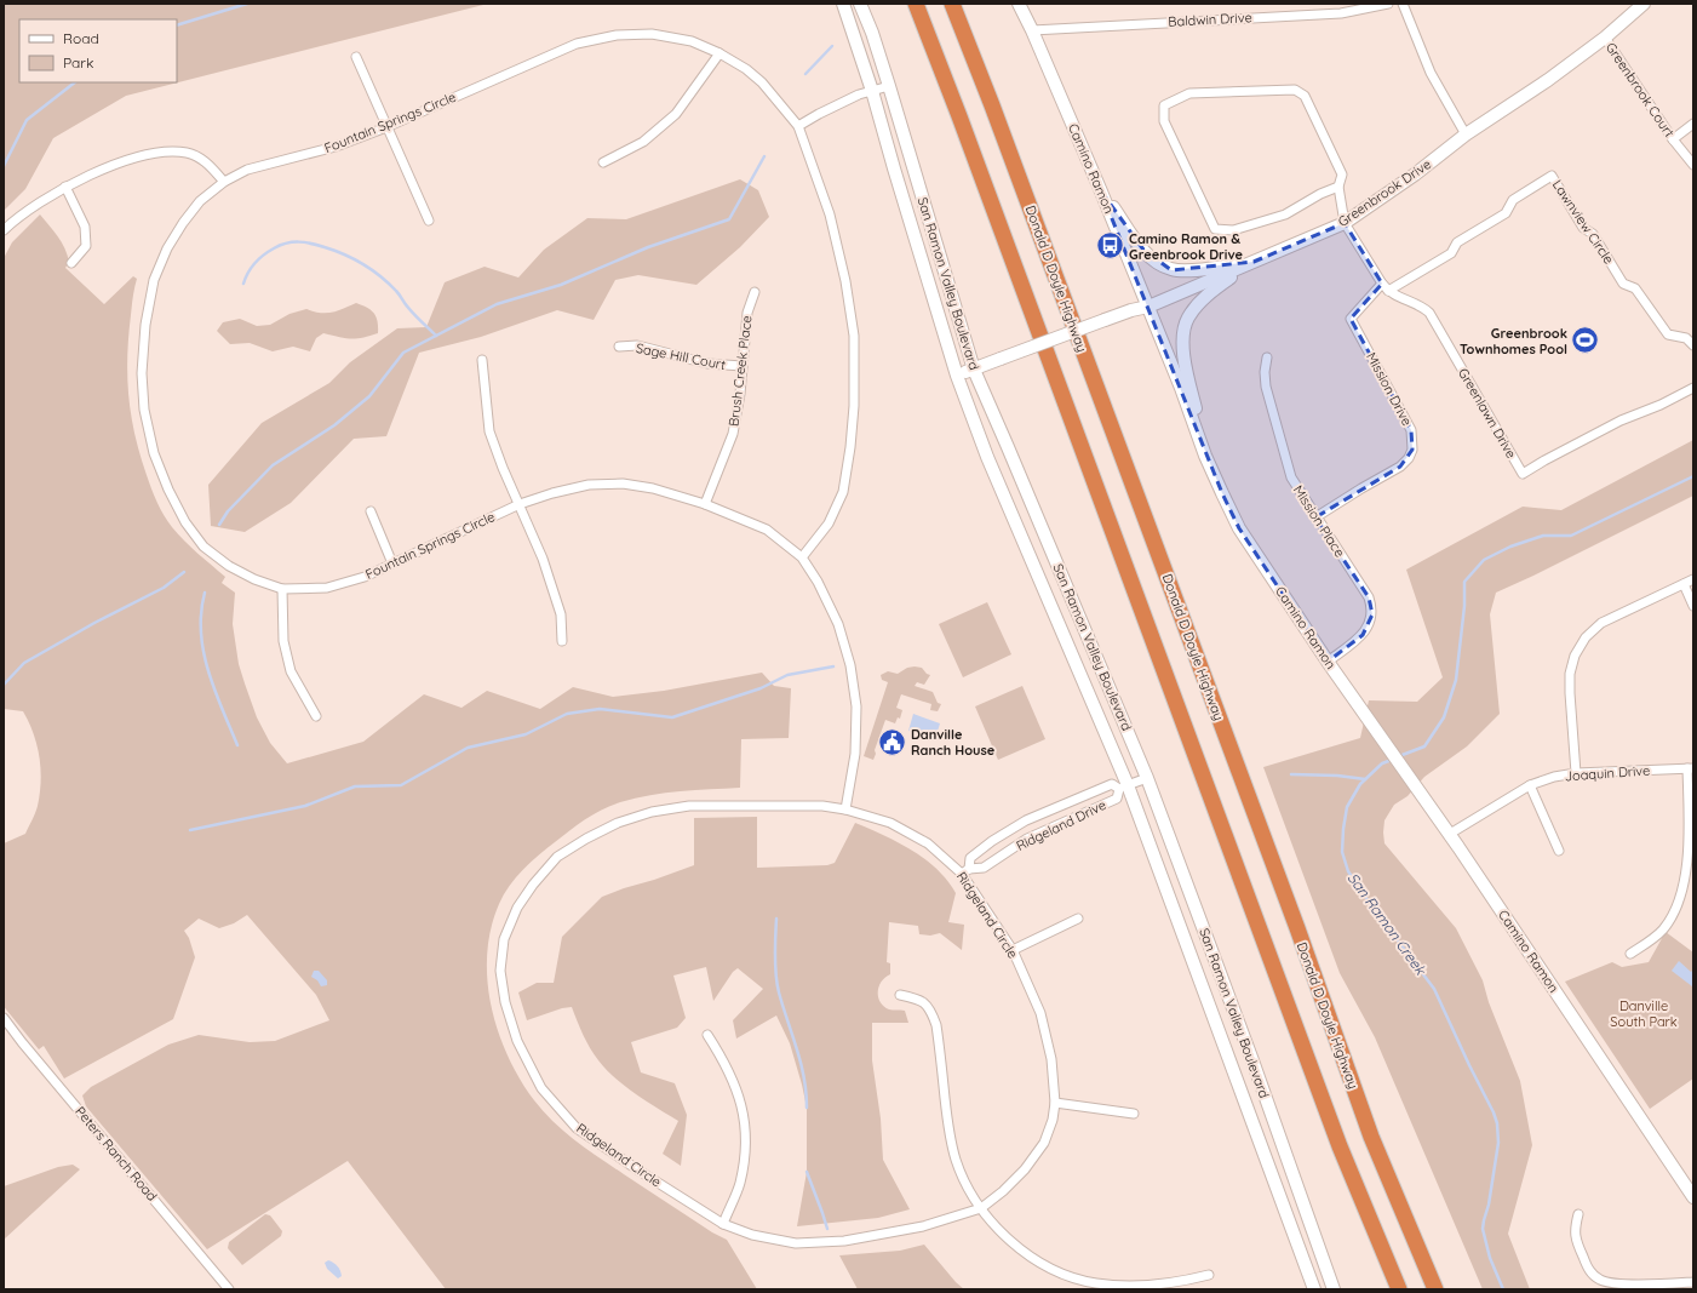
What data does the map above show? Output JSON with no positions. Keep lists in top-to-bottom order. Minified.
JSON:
{"streets":{"highway":["Donald D Doyle Highway"],"main road":["Camino Ramon","Greenbrook Drive","San Ramon Valley Boulevard"],"street":["Baldwin Drive","Greenbrook Court","Fountain Springs Circle","Lawnview Circle","Sage Hill Court","Brush Creek Place","Mission Drive","Greenlawn Drive","Mission Place","Joaquin Drive","Ridgeland Drive","Ridgeland Circle","Peters Ranch Road"]},"crossings":[["Baldwin Drive","Camino Ramon"],["Greenbrook Court","Greenbrook Drive"],["Fountain Springs Circle","Brush Creek Place"],["Fountain Springs Circle","Ridgeland Circle"],["Camino Ramon","Greenbrook Drive"],["Camino Ramon","Mission Place"],["Camino Ramon","Joaquin Drive"],["Greenbrook Drive","San Ramon Valley Boulevard"],["Lawnview Circle","Mission Drive"],["Lawnview Circle","Greenlawn Drive"],["San Ramon Valley Boulevard","Ridgeland Drive"],["Sage Hill Court","Brush Creek Place"],["Mission Drive","Greenlawn Drive"],["Mission Drive","Mission Place"],["Ridgeland Drive","Ridgeland Circle"]],"water":["San Ramon Creek"],"parks":["Danville South Park"],"places":{"bus stop":["Camino Ramon & Greenbrook Drive"],"sports":["Greenbrook Townhomes Pool"],"public building":["Danville Ranch House"]},"legend":["Road","Park"]}
